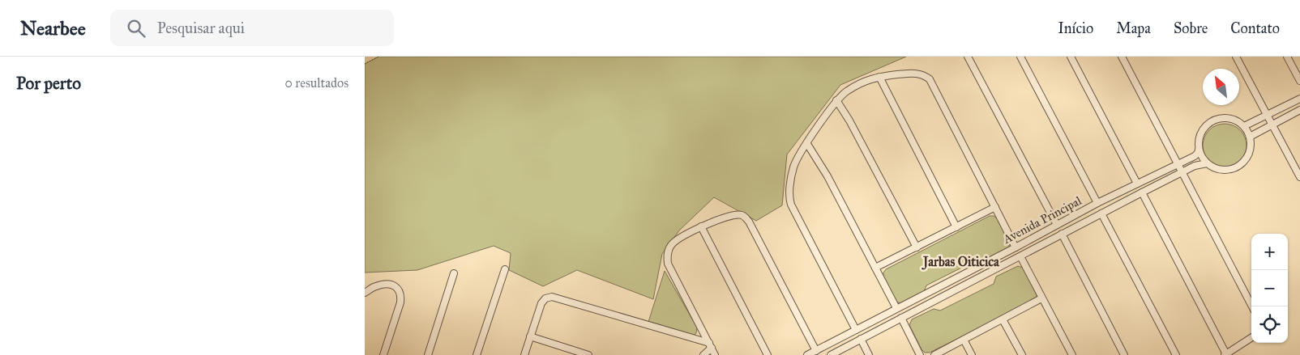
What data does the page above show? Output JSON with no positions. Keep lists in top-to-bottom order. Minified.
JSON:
{"streets":{"street":["Avenida Principal"]},"districts":["Jarbas Oiticica"],"north":"top left","page":{"header":"Nearbee","search":"Pesquisar aqui","nav":["Início","Mapa","Sobre","Contato"],"heading":["Por perto","0 resultados"],"map_buttons":["+","−"]}}
